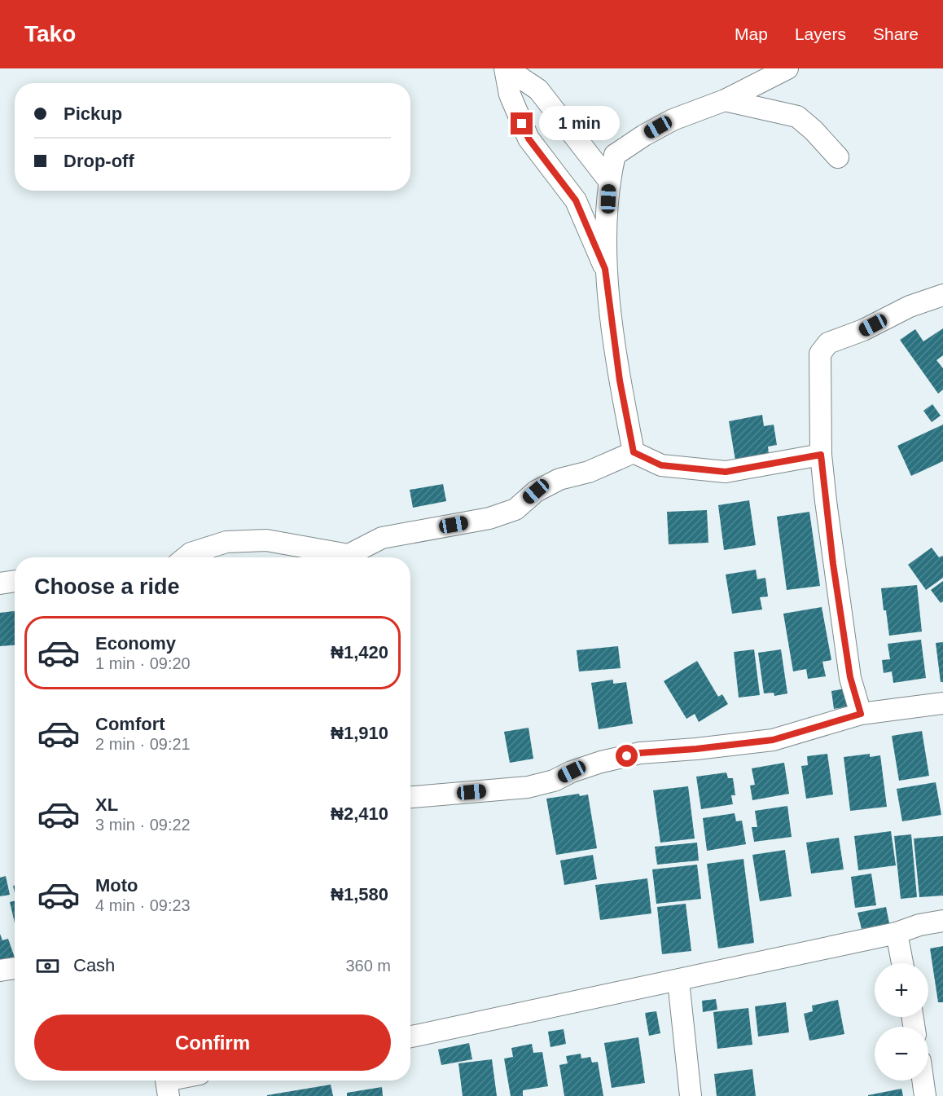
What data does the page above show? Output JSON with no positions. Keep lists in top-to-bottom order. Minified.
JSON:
{"page":{"header":"Tako","nav":["Map","Layers","Share"],"banner":["Pickup","Drop-off"],"bubble":"1 min","heading":"Choose a ride","list":[{"name":"Economy","note":"1 min · 09:20","value":"₦1,420"},{"name":"Comfort","note":"2 min · 09:21","value":"₦1,910"},{"name":"XL","note":"3 min · 09:22","value":"₦2,410"},{"name":"Moto","note":"4 min · 09:23","value":"₦1,580"}],"pay":["Cash","360 m"],"map_buttons":["+","−"],"buttons":"Confirm"}}
